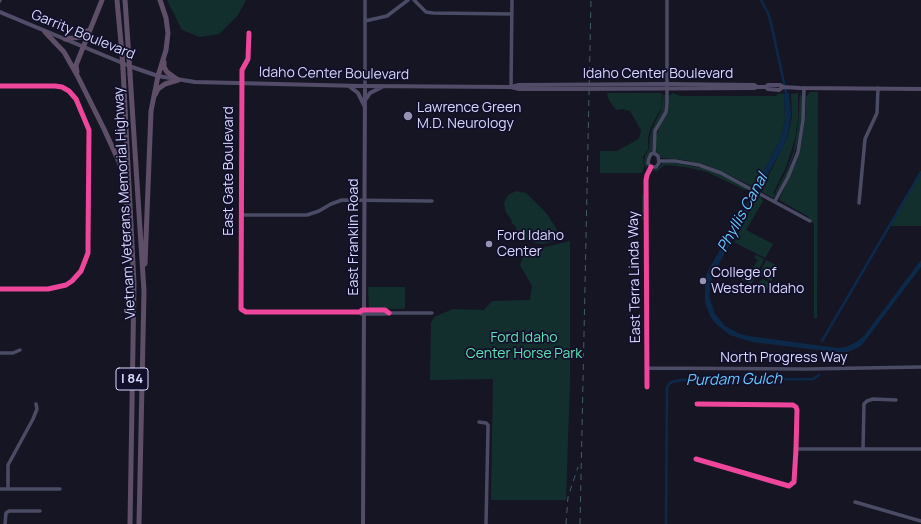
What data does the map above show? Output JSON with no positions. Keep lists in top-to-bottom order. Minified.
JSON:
{"streets":{"highway":["Vietnam Veterans Memorial Highway","I 84"],"main road":["Garrity Boulevard","Idaho Center Boulevard","East Franklin Road"],"street":["East Gate Boulevard","East Terra Linda Way","North Progress Way"]},"crossings":[["Garrity Boulevard","Idaho Center Boulevard"],["Idaho Center Boulevard","East Gate Boulevard"],["Idaho Center Boulevard","East Franklin Road"],["East Gate Boulevard","East Franklin Road"],["East Terra Linda Way","North Progress Way"]],"water":["Phyllis Canal","Purdam Gulch"],"parks":["Ford Idaho Center Horse Park"],"places":["Lawrence Green M.D. Neurology","Ford Idaho Center","College of Western Idaho"]}
